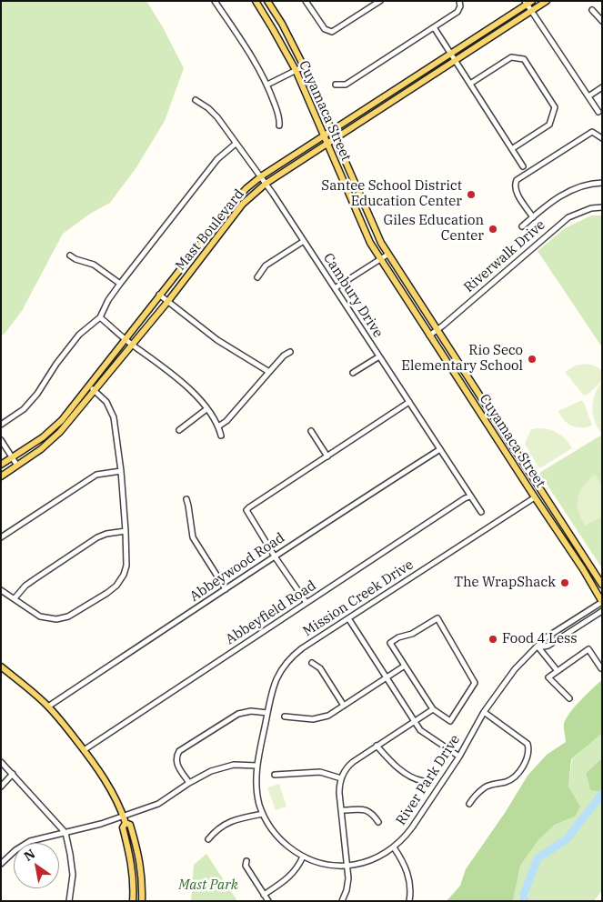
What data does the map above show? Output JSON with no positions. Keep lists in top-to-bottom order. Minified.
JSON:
{"streets":{"main road":["Cuyamaca Street","Mast Boulevard"],"street":["Riverwalk Drive","Cambury Drive","Abbeywood Road","Mission Creek Drive","Abbeyfield Road","River Park Drive"]},"crossings":[["Cuyamaca Street","Mast Boulevard"],["Cuyamaca Street","Riverwalk Drive"],["Cuyamaca Street","Mission Creek Drive"],["Cuyamaca Street","River Park Drive"],["Mast Boulevard","Cambury Drive"],["Cambury Drive","Abbeywood Road"],["Cambury Drive","Abbeyfield Road"],["Mission Creek Drive","River Park Drive"]],"parks":["Mast Park"],"places":["Santee School District Education Center","Giles Education Center","Rio Seco Elementary School","The WrapShack","Food 4 Less"],"north":"top left"}
